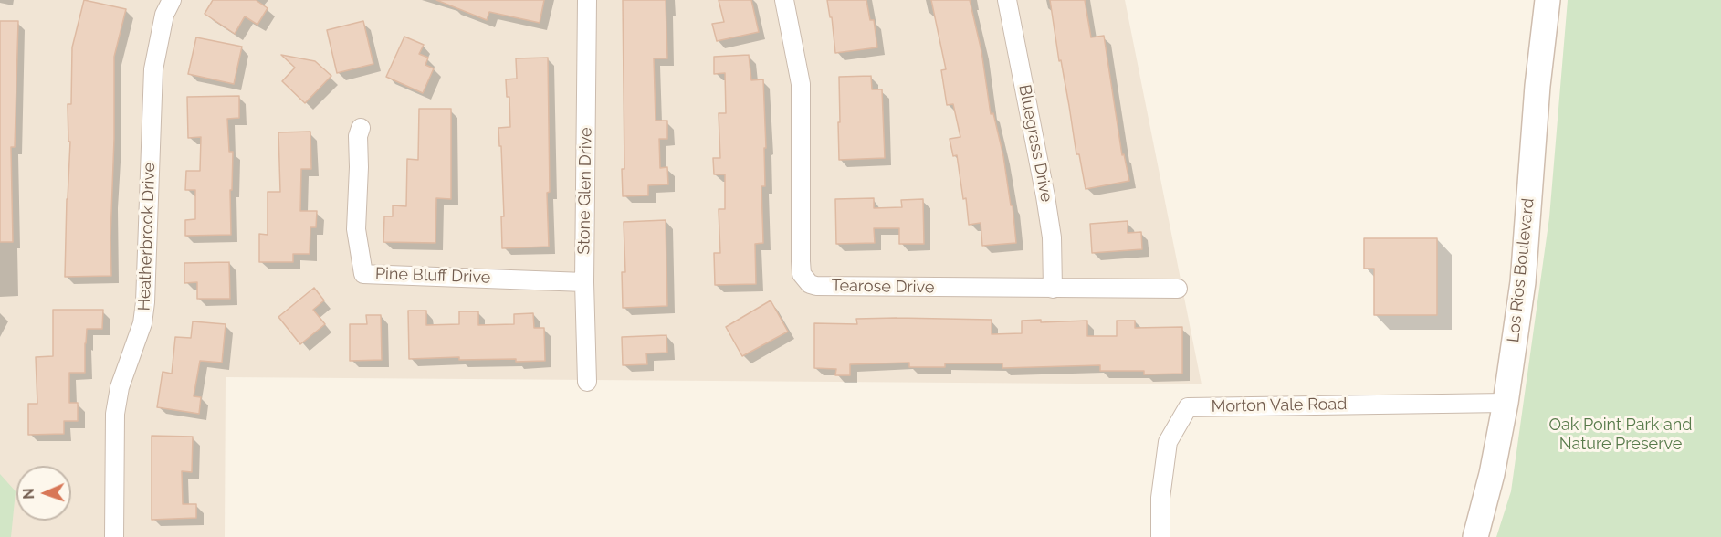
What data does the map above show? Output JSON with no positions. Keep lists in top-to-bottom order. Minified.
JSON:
{"streets":{"street":["Bluegrass Drive","Stone Glen Drive","Heatherbrook Drive","Los Rios Boulevard","Pine Bluff Drive","Tearose Drive","Morton Vale Road"]},"crossings":[["Bluegrass Drive","Tearose Drive"],["Stone Glen Drive","Pine Bluff Drive"],["Los Rios Boulevard","Morton Vale Road"]],"parks":["Oak Point Park and Nature Preserve"],"north":"left"}
